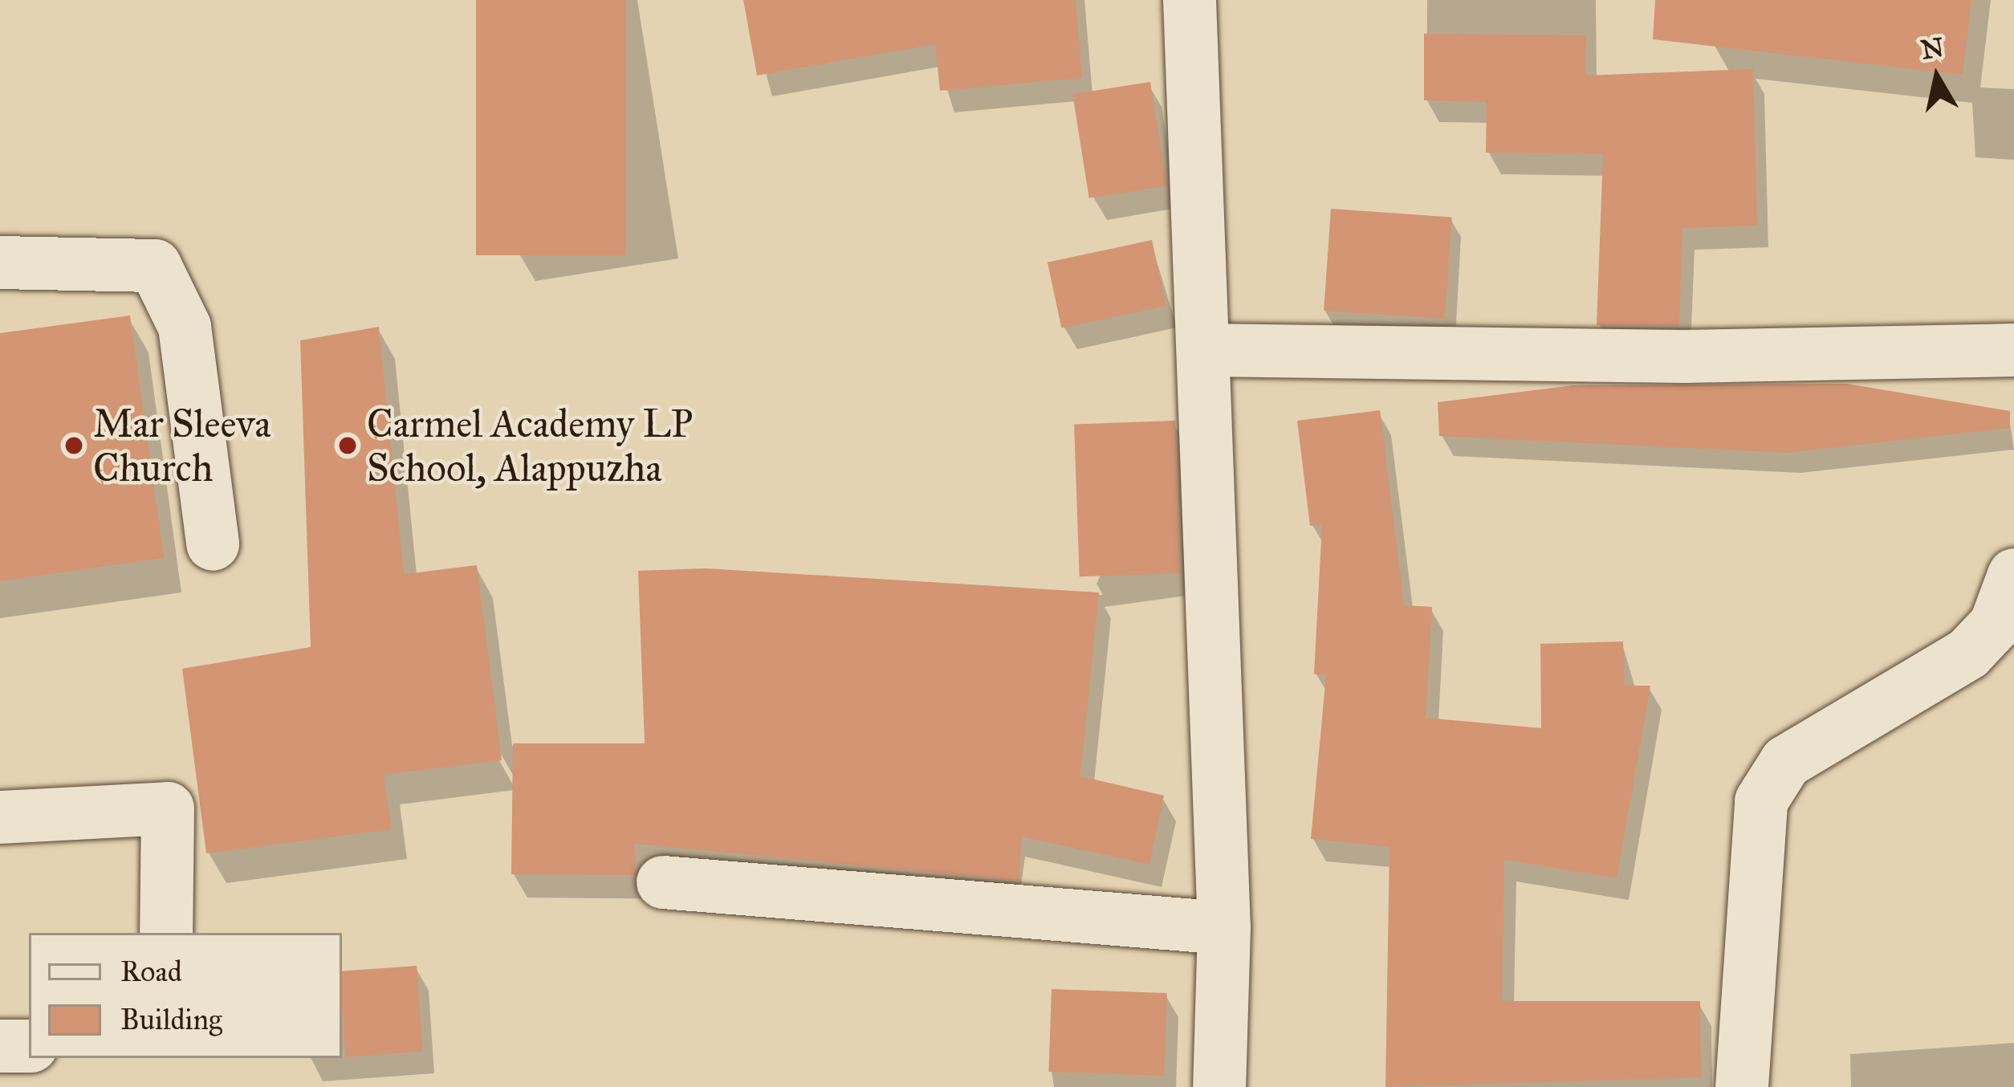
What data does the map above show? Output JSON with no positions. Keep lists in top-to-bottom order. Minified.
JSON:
{"places":["Mar Sleeva Church","Carmel Academy LP School, Alappuzha"],"legend":["Road","Building"],"north":"top"}
